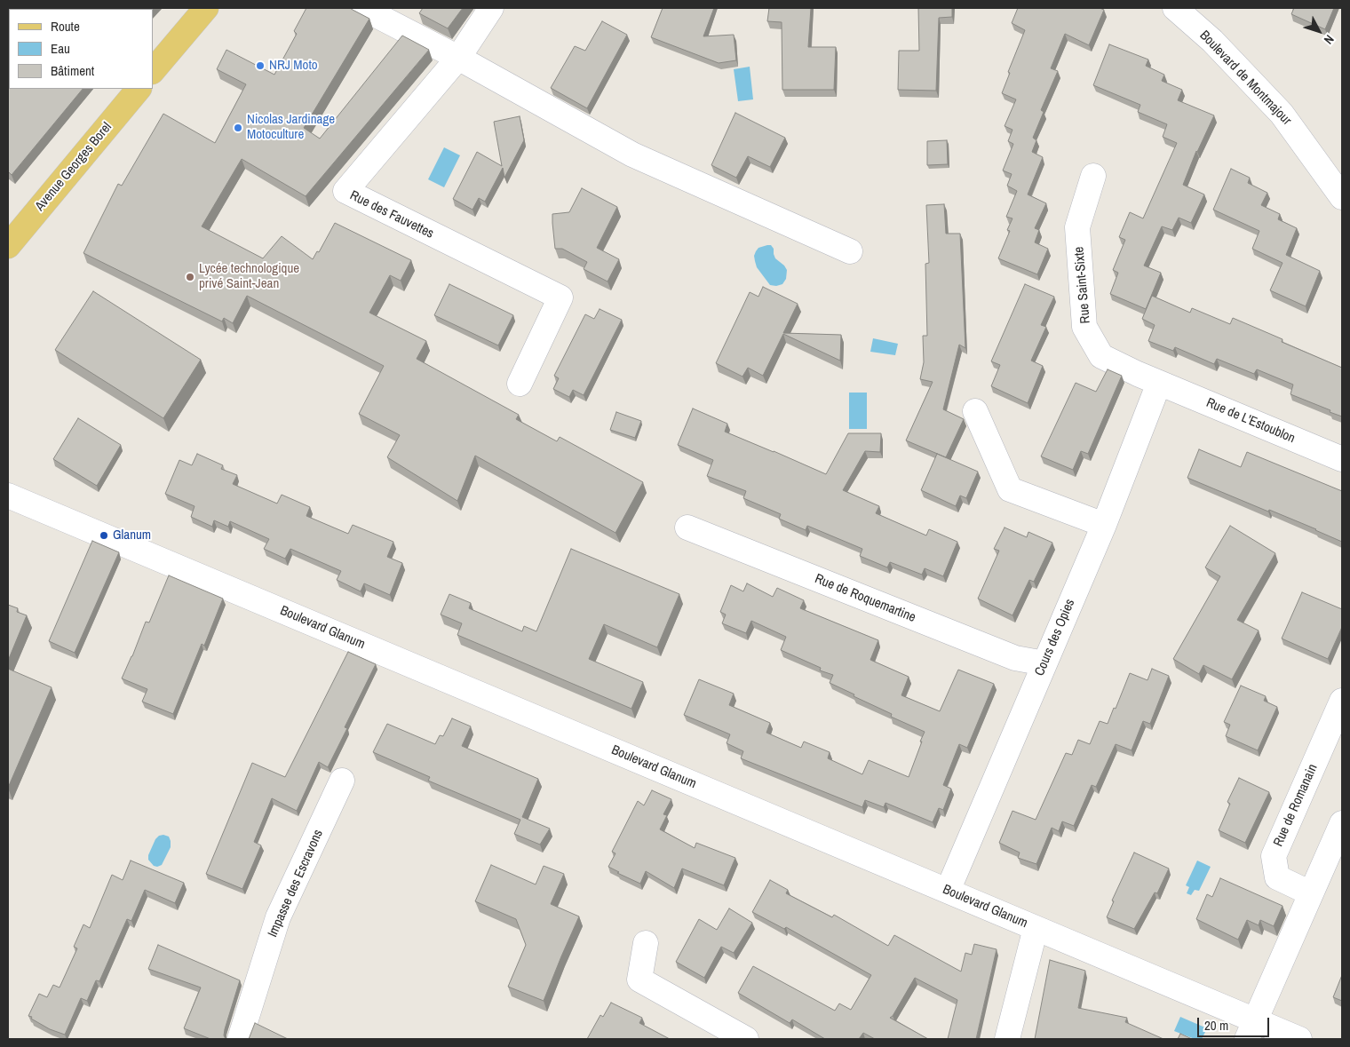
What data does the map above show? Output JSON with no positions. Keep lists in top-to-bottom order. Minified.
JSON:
{"streets":{"main road":["Avenue Georges Borel"],"street":["Boulevard de Montmajour","Rue des Fauvettes","Rue Saint-Sixte","Rue de L'Estoublon","Rue de Roquemartine","Boulevard Glanum","Cours des Opies","Rue de Romanain","Impasse des Escravons"]},"crossings":[["Rue Saint-Sixte","Rue de L'Estoublon"],["Rue Saint-Sixte","Cours des Opies"],["Rue de L'Estoublon","Cours des Opies"],["Rue de Roquemartine","Cours des Opies"],["Boulevard Glanum","Cours des Opies"]],"places":["NRJ Moto","Nicolas Jardinage Motoculture","Lycée technologique privé Saint-Jean","Glanum"],"legend":["Route","Eau","Bâtiment"],"scale_bar":"20 m","north":"bottom right"}
